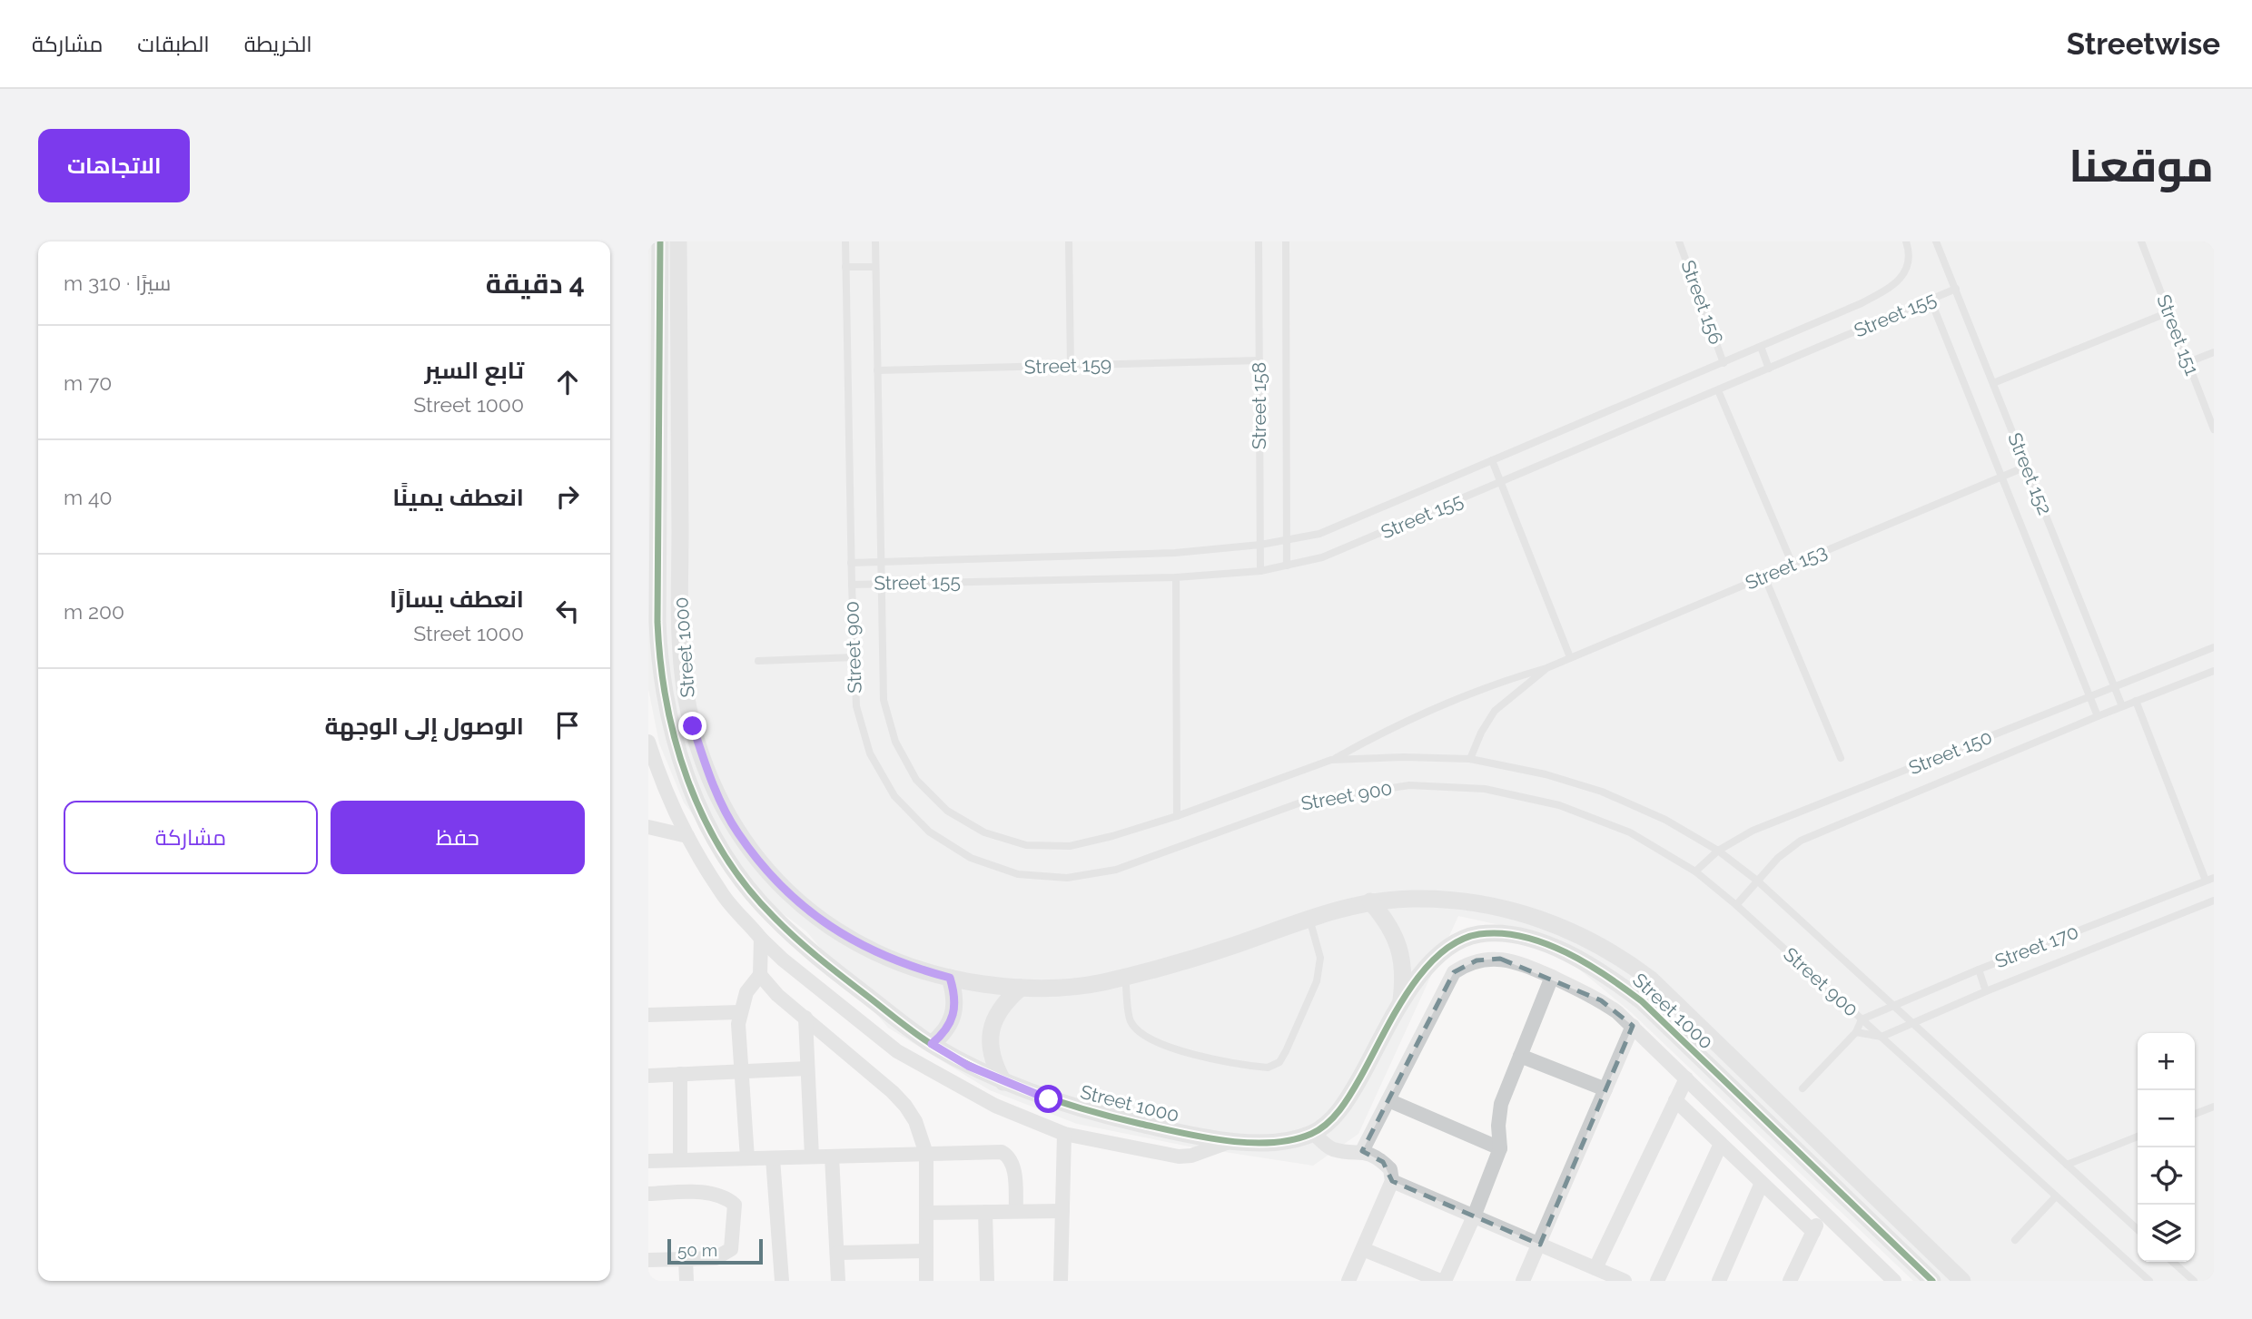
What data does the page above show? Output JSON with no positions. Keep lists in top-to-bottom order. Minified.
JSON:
{"streets":{"street":["Street 1000"],"lane":["Street 156","Street 155","Street 151","Street 159","Street 158","Street 152","Street 153","Street 900","Street 150","Street 170"]},"crossings":[["Street 156","Street 155"],["Street 155","Street 158"],["Street 155","Street 152"],["Street 155","Street 900"],["Street 159","Street 158"],["Street 159","Street 900"],["Street 152","Street 153"],["Street 152","Street 150"],["Street 900","Street 150"],["Street 900","Street 170"]],"scale_bar":"50 m","page":{"header":"Streetwise","nav":["الخريطة","الطبقات","مشاركة"],"title":"موقعنا","buttons":["الاتجاهات",["حفظ","مشاركة"]],"heading":["4 دقيقة","سيرًا · 310 m"],"list":[["تابع السير","Street 1000","70 m"],["انعطف يمينًا","40 m"],["انعطف يسارًا","Street 1000","200 m"],"الوصول إلى الوجهة"],"map_buttons":["+","−"],"scale":"50 m"}}
